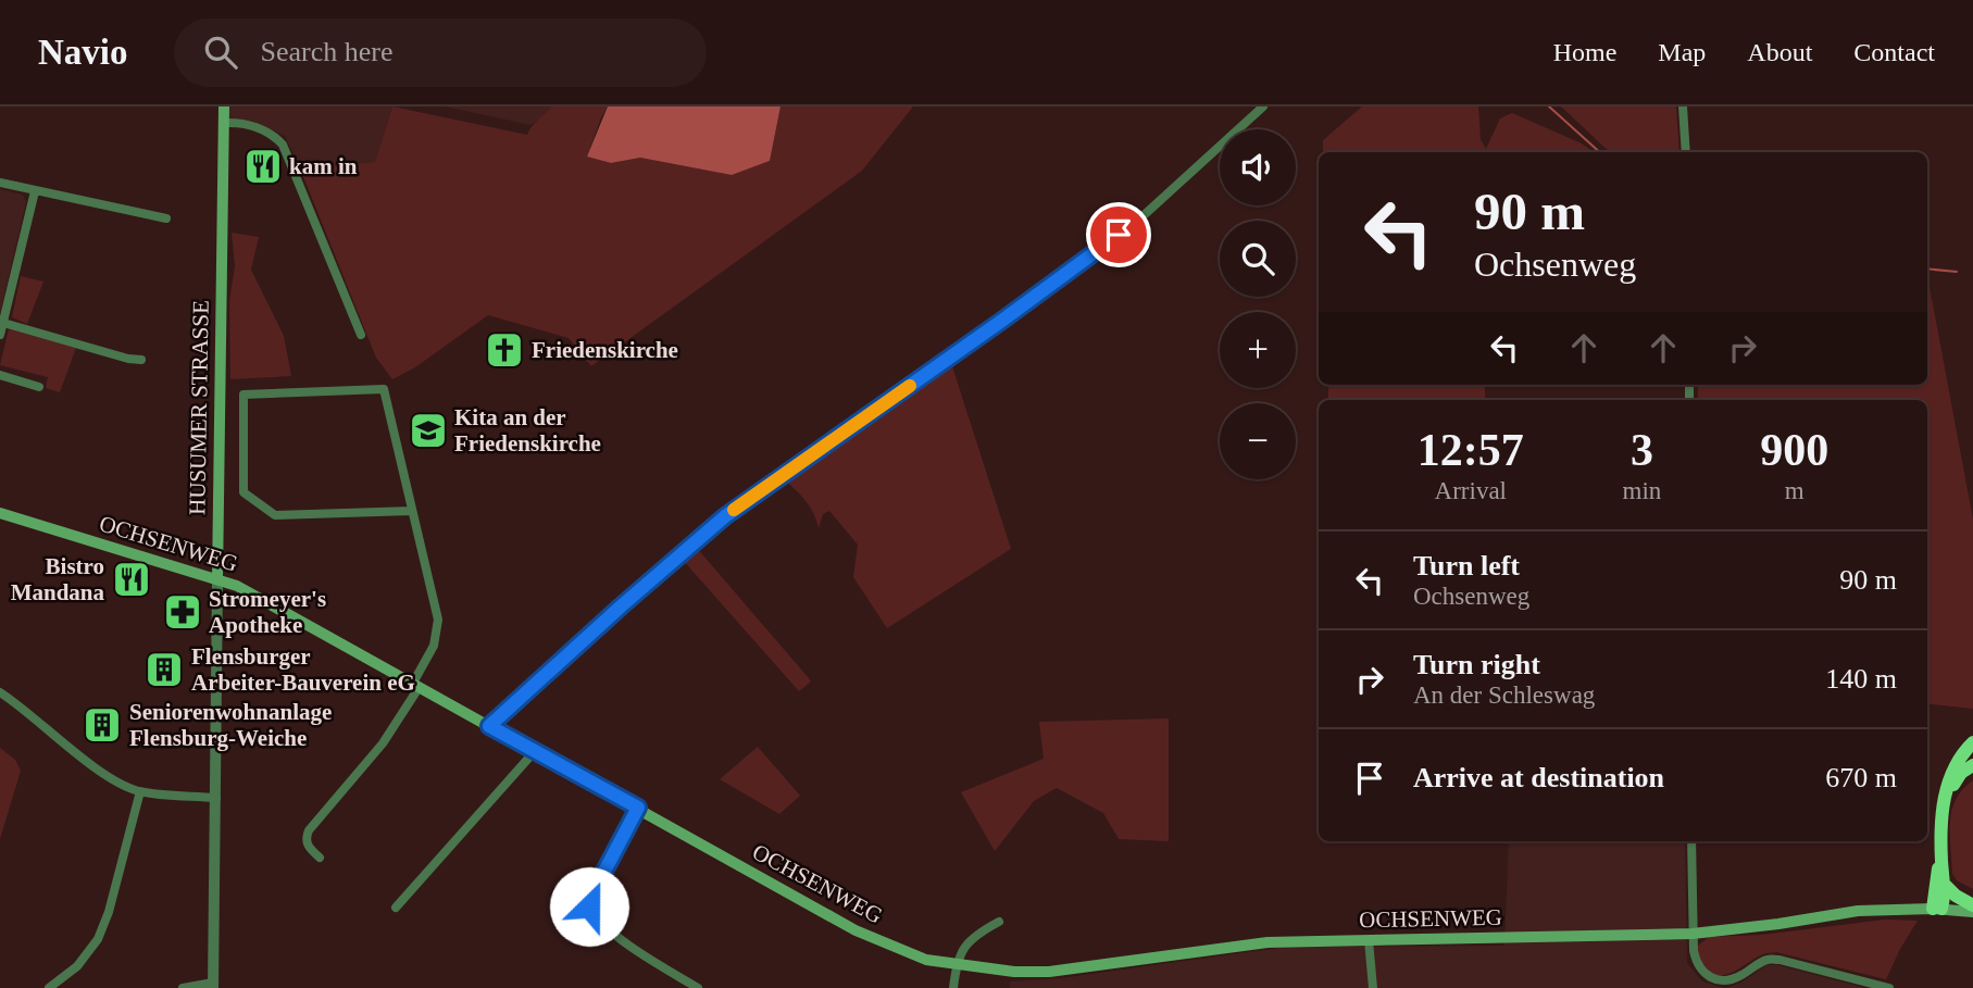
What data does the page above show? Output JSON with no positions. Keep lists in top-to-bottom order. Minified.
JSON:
{"streets":{"main road":["HUSUMER STRASSE","OCHSENWEG"]},"crossings":[["HUSUMER STRASSE","OCHSENWEG"]],"places":{"restaurant":["kam in","Bistro Mandana"],"church":["Friedenskirche"],"school or university":["Kita an der Friedenskirche"],"pharmacy":["Stromeyer's Apotheke"],"building":["Flensburger Arbeiter-Bauverein eG","Seniorenwohnanlage Flensburg-Weiche"]},"page":{"header":"Navio","search":"Search here","nav":["Home","Map","About","Contact"],"map_buttons":["+","−"],"turn":["90 m","Ochsenweg"],"eta":["12:57","Arrival","3","min","900","m"],"list":[{"name":"Turn left","note":"Ochsenweg","value":"90 m"},{"name":"Turn right","note":"An der Schleswag","value":"140 m"},{"name":"Arrive at destination","value":"670 m"}]}}
